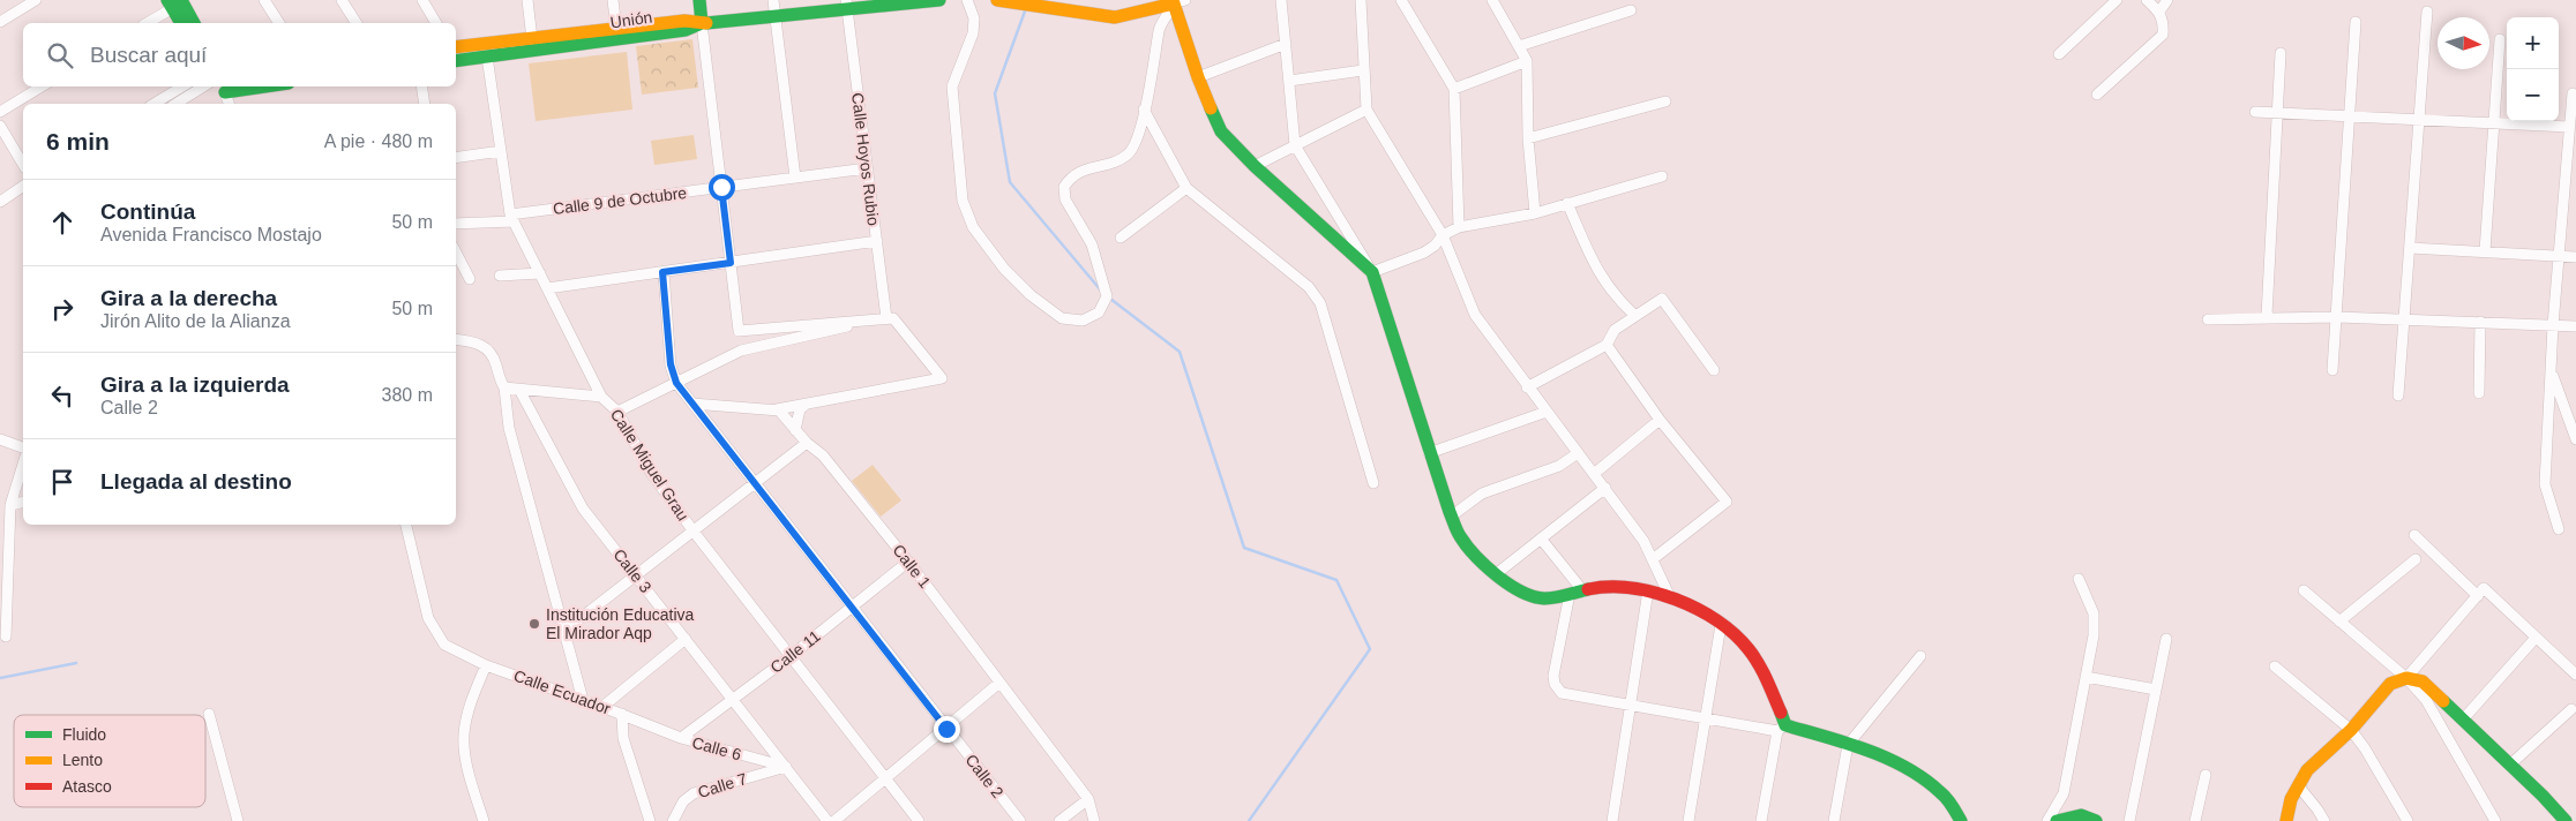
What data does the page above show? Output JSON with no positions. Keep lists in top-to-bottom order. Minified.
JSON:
{"streets":{"street":["Unión","Calle Hoyos Rubio","Calle 9 de Octubre","Calle Miguel Grau","Calle 1","Calle 3","Calle 11","Calle Ecuador","Calle 6","Calle 2","Calle 7"]},"crossings":[["Unión","Calle Miguel Grau"],["Calle Hoyos Rubio","Calle 9 de Octubre"],["Calle 9 de Octubre","Calle Miguel Grau"],["Calle Miguel Grau","Calle 11"],["Calle 1","Calle 11"],["Calle 3","Calle 11"],["Calle 3","Calle 6"],["Calle 3","Calle 7"],["Calle 11","Calle Ecuador"],["Calle 11","Calle 6"],["Calle 11","Calle 2"],["Calle Ecuador","Calle 6"],["Calle 6","Calle 7"]],"places":["Institución Educativa El Mirador Aqp"],"legend":["Fluido","Lento","Atasco"],"north":"right","page":{"map_buttons":["+","−"],"search":"Buscar aquí","heading":["6 min","A pie · 480 m"],"list":[["Continúa","Avenida Francisco Mostajo","50 m"],["Gira a la derecha","Jirón Alito de la Alianza","50 m"],["Gira a la izquierda","Calle 2","380 m"],"Llegada al destino"]}}
